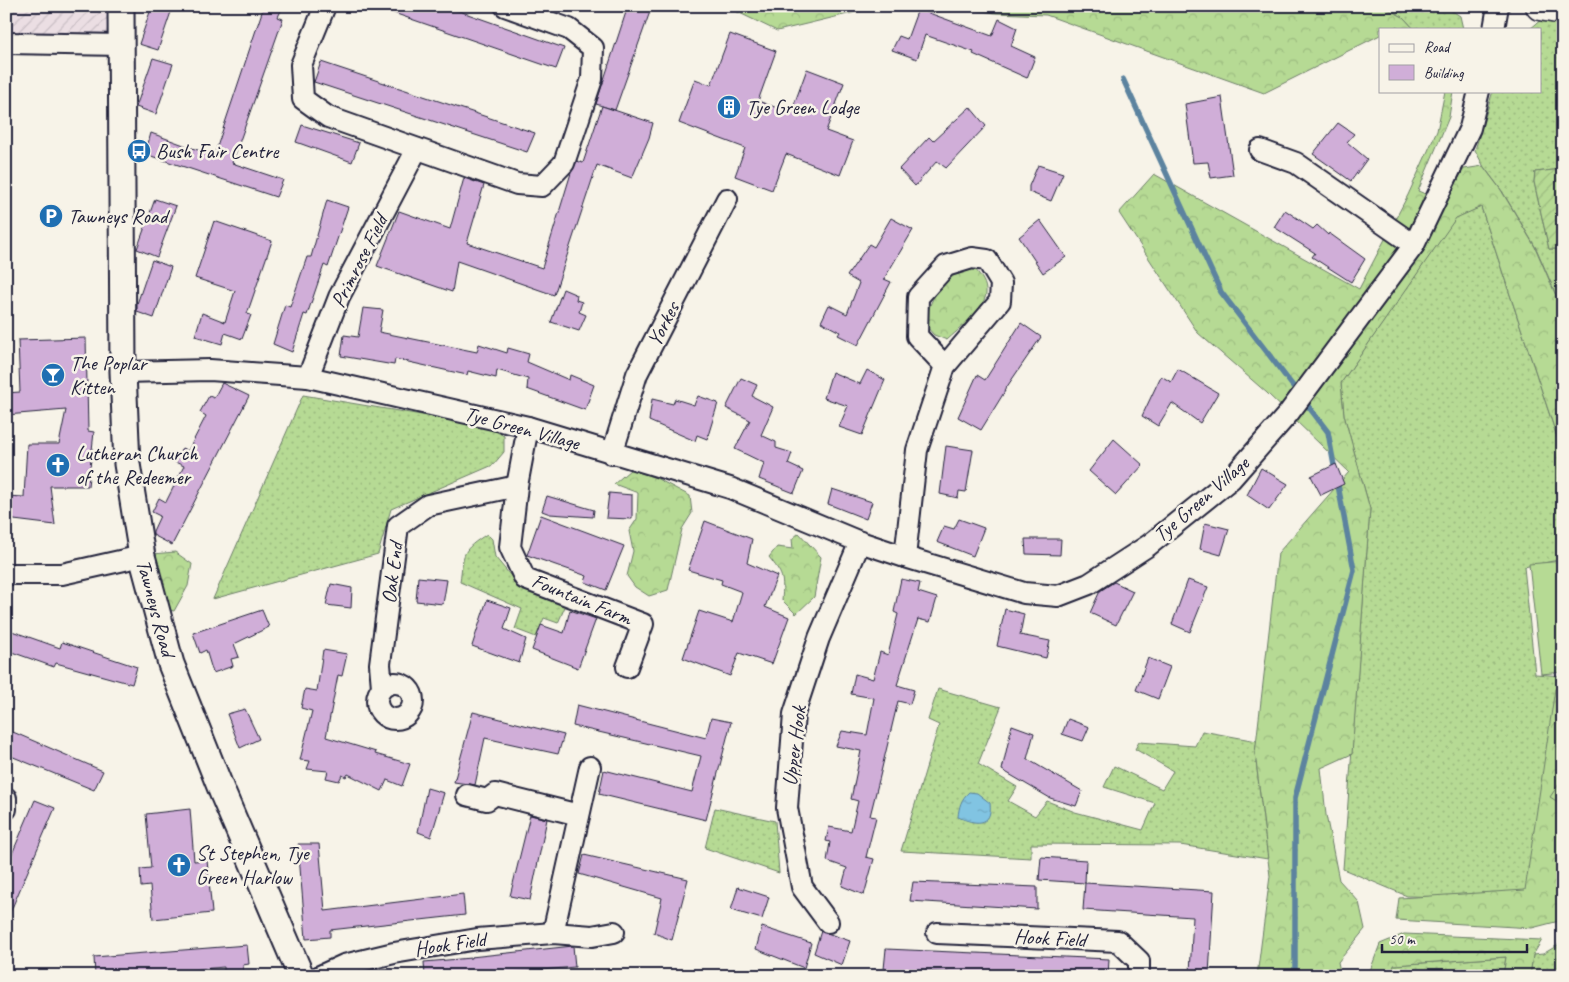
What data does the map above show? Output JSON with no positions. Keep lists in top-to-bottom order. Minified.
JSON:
{"streets":{"street":["Primrose Field","Yorkes","Tye Green Village","Oak End","Fountain Farm","Tawneys Road","Upper Hook","Hook Field"]},"crossings":[["Primrose Field","Tye Green Village"],["Yorkes","Tye Green Village"],["Tye Green Village","Fountain Farm"],["Tye Green Village","Tawneys Road"],["Tye Green Village","Upper Hook"],["Oak End","Fountain Farm"]],"places":{"building":["Tye Green Lodge"],"bus stop":["Bush Fair Centre"],"parking":["Tawneys Road"],"bar":["The Poplar Kitten"],"church":["Lutheran Church of the Redeemer","St Stephen, Tye Green Harlow"]},"legend":["Road","Building"],"scale_bar":"50 m"}
